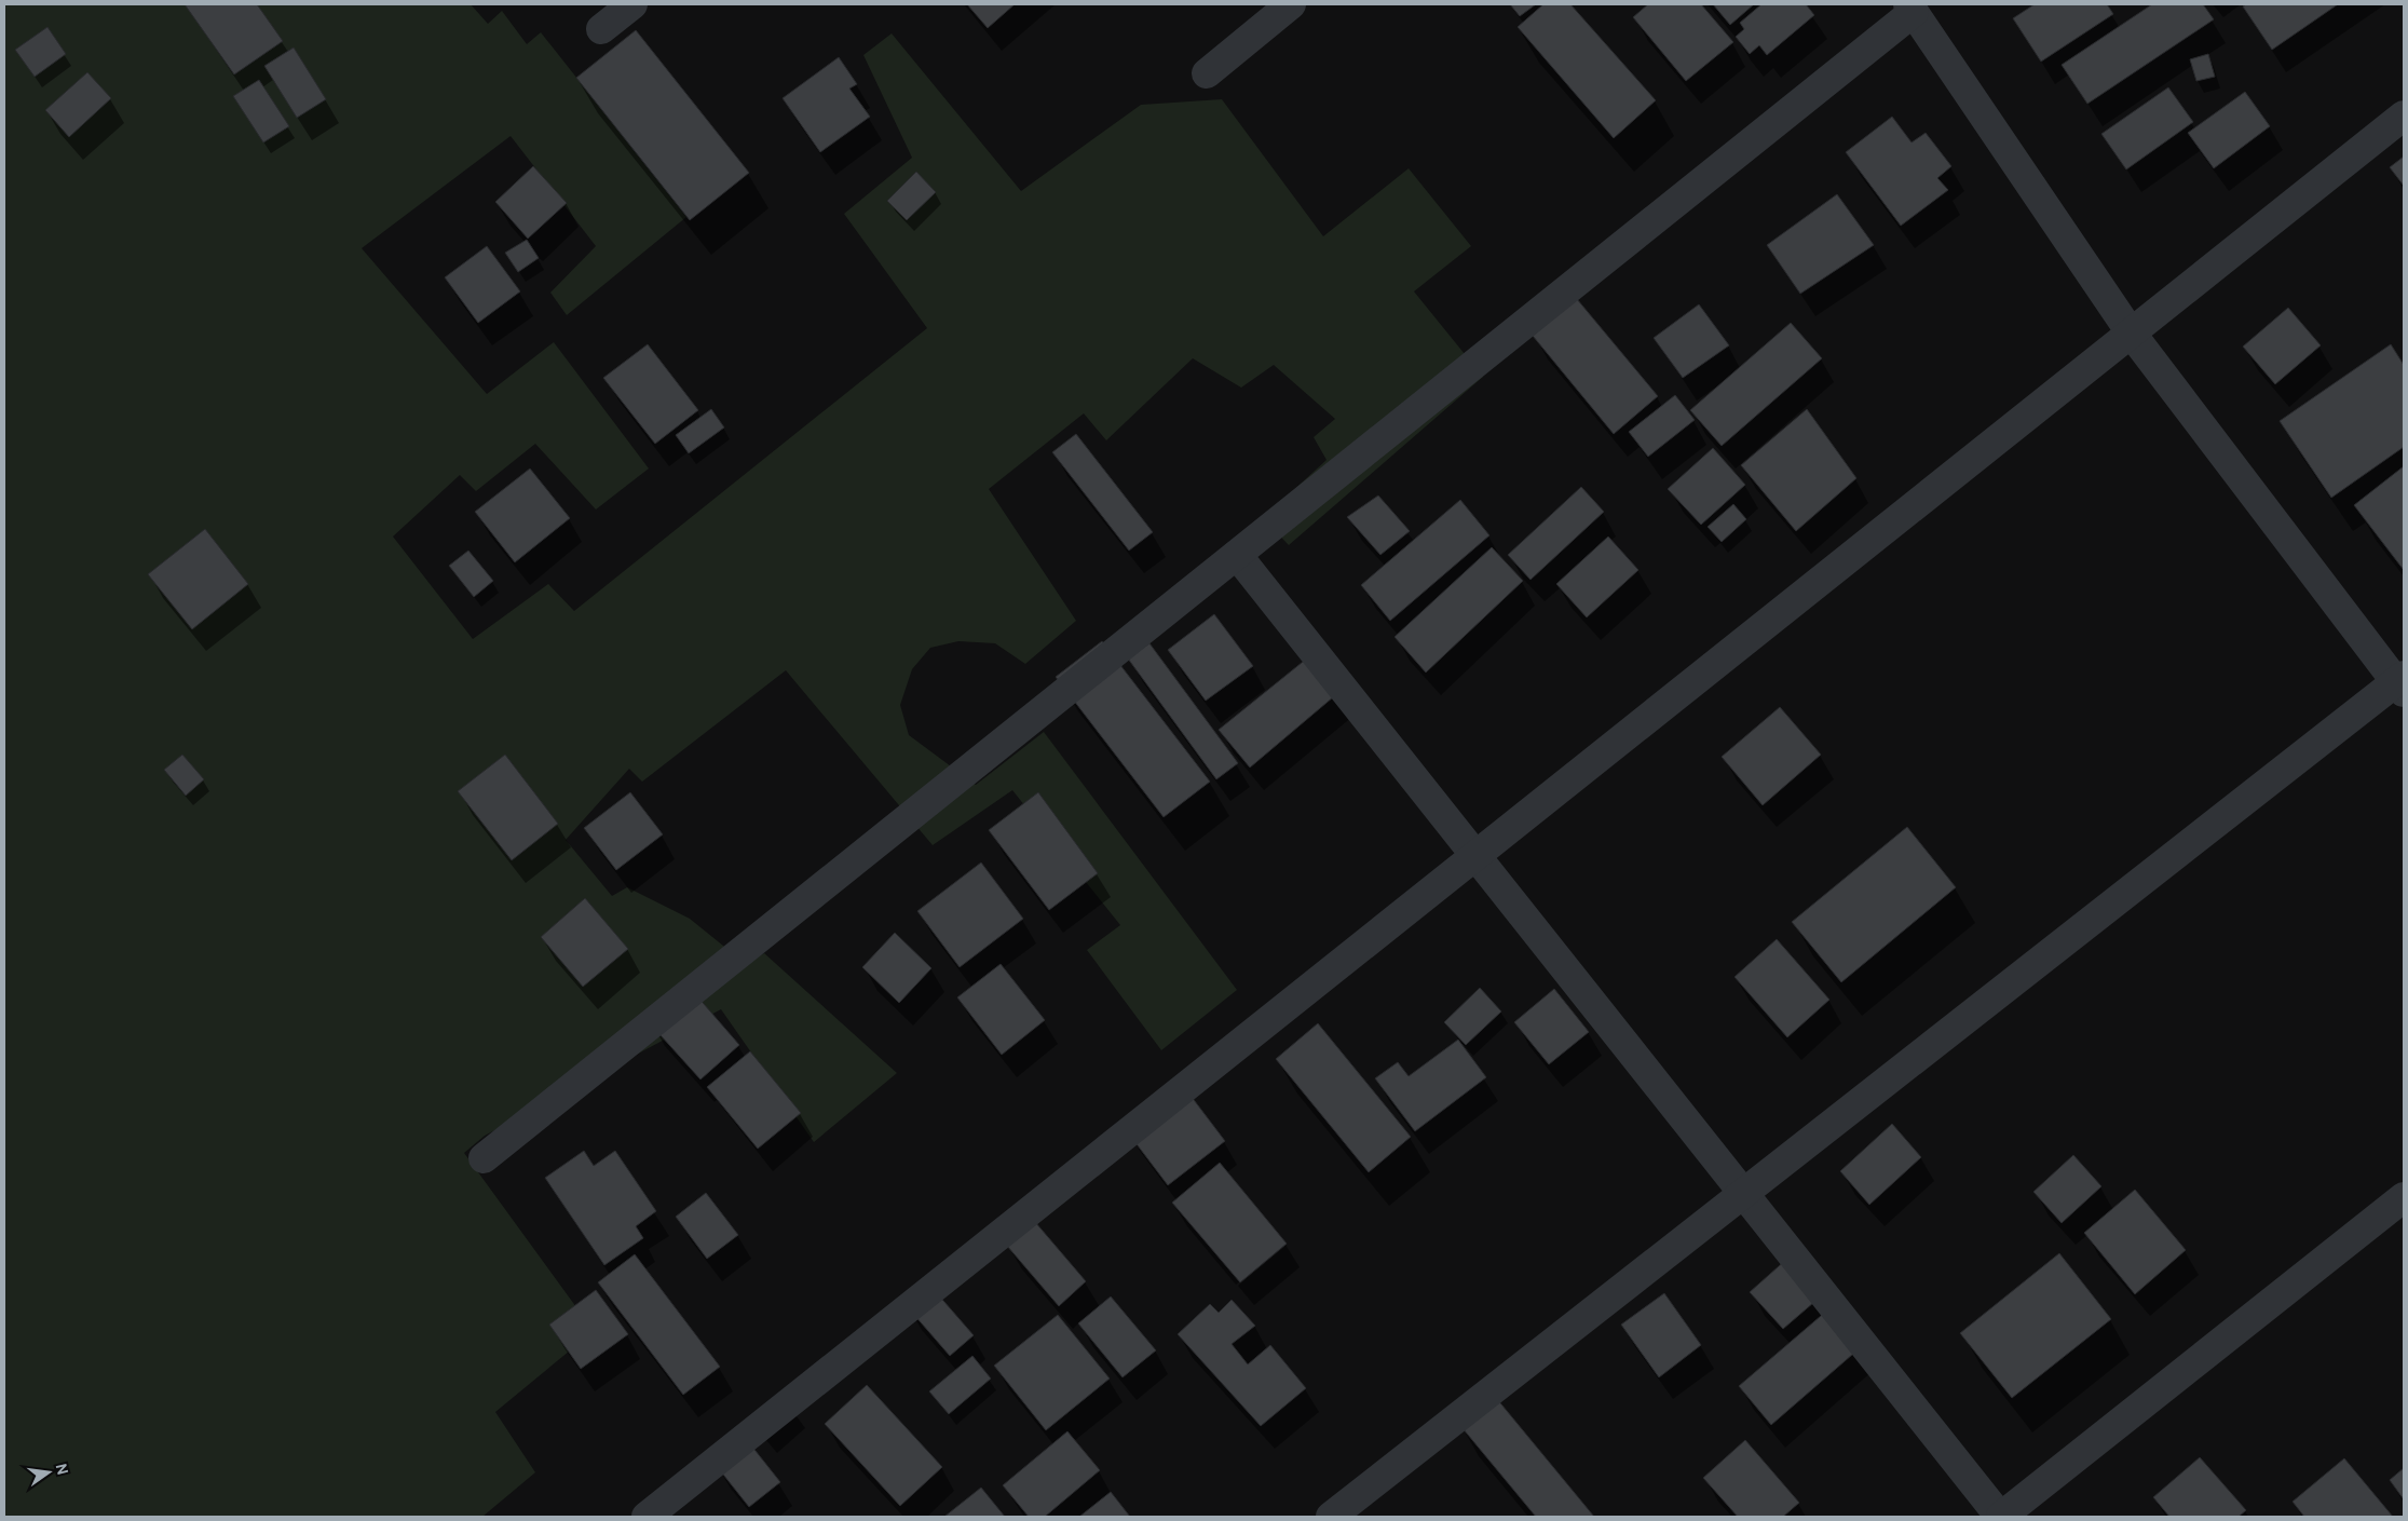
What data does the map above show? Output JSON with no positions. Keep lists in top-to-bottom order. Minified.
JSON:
{"north":"right"}
